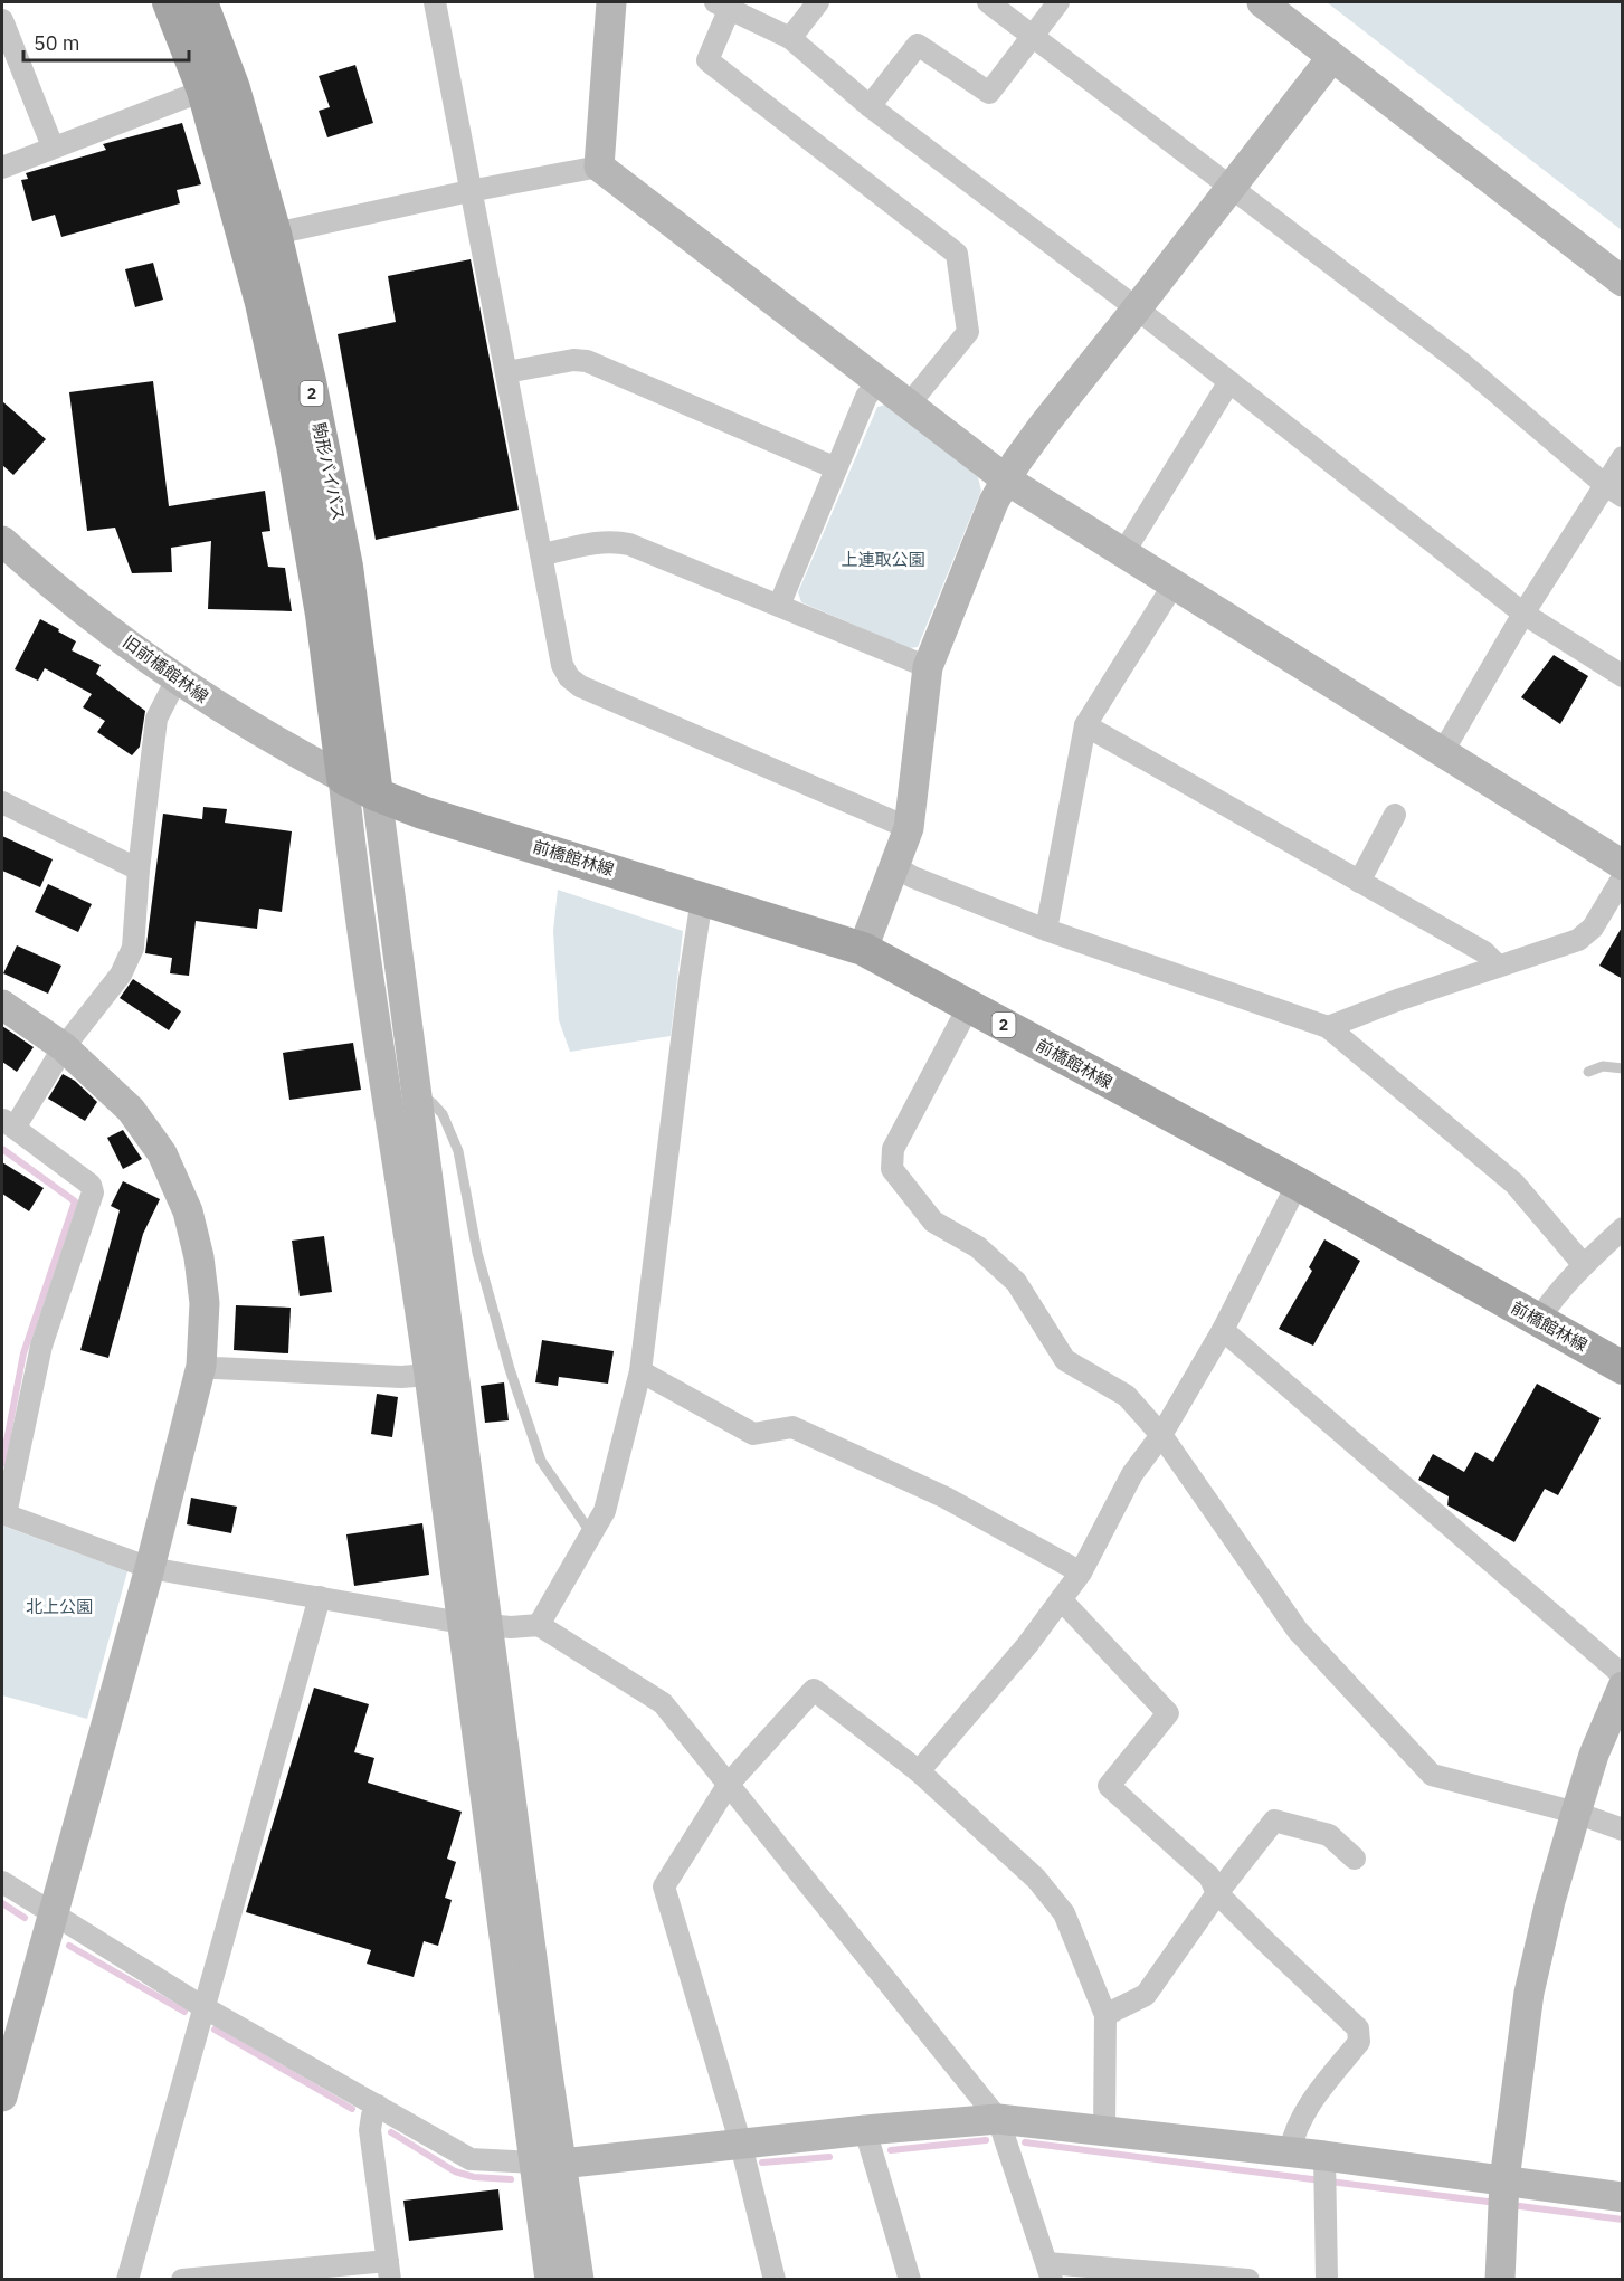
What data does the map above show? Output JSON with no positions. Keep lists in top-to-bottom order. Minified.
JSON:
{"streets":{"main road":["2","駒形バイパス","前橋館林線"],"street":["旧前橋館林線"]},"crossings":[["駒形バイパス","旧前橋館林線"],["駒形バイパス","前橋館林線"],["旧前橋館林線","前橋館林線"]],"parks":["上連取公園","北上公園"],"scale_bar":"50 m"}
